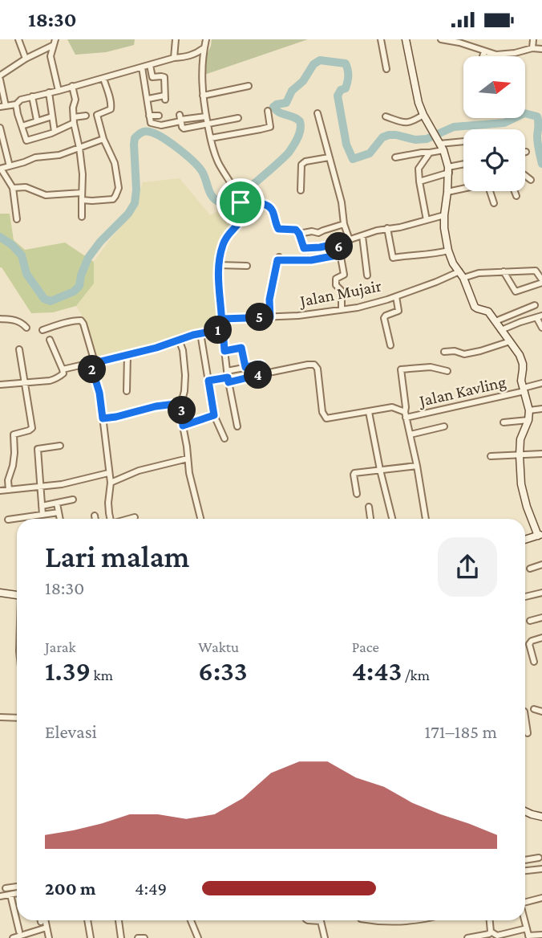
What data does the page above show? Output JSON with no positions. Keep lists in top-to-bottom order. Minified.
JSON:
{"streets":{"street":["Jalan Mujair","Jalan Kavling"]},"north":"right","page":{"status":"18:30","pins":["6","5","1","2","4","3"],"heading":["Lari malam","18:30"],"stats":[["Jarak","1.39 km"],["Waktu","6:33"],["Pace","4:43 /km"]],"chart":["Elevasi","171–185 m"],"list":[{"name":"200 m","note":"4:49"}]}}
